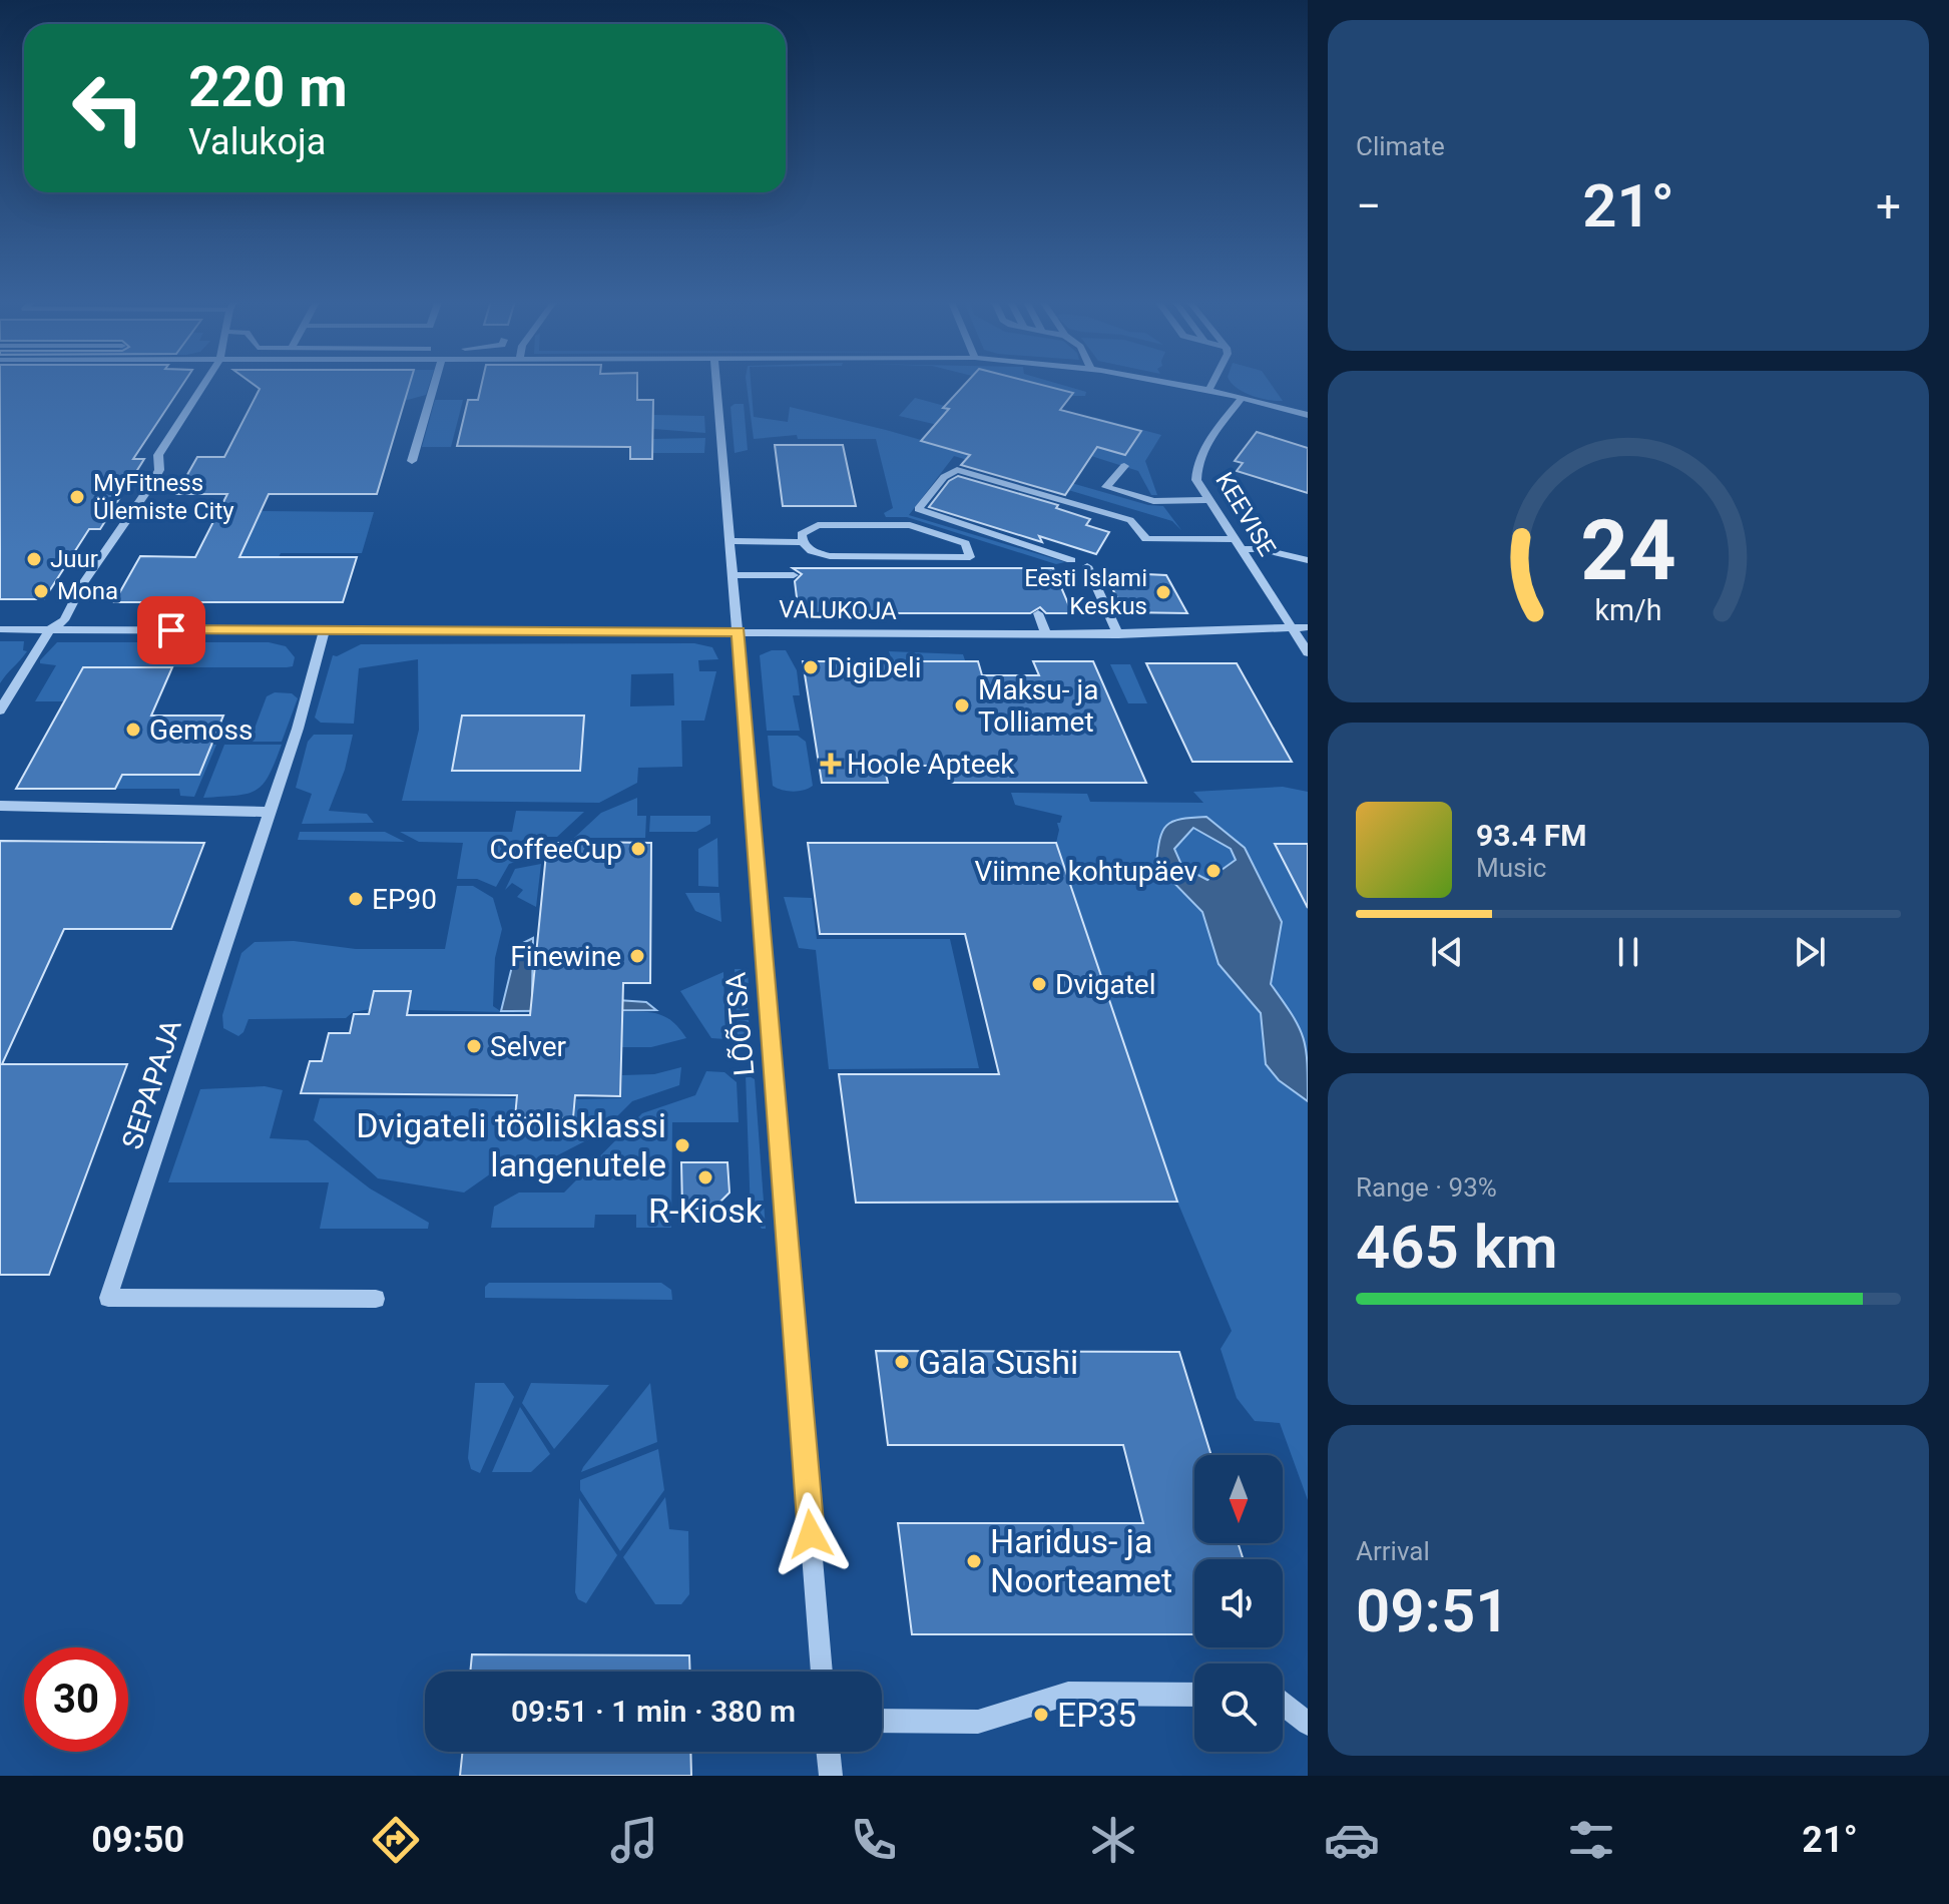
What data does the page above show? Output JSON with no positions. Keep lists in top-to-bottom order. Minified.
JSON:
{"streets":{"street":["KEEVISE","VALUKOJA","LÕÕTSA","SEPAPAJA"]},"crossings":[["KEEVISE","VALUKOJA"],["VALUKOJA","LÕÕTSA"],["VALUKOJA","SEPAPAJA"]],"places":{"other":["MyFitness Ülemiste City","Juur","Mona","Eesti Islami Keskus","DigiDeli","Maksu- ja Tolliamet","Gemoss","CoffeeCup","Viimne kohtupäev","EP90","Finewine","Dvigatel","Selver","Dvigateli töölisklassi langenutele","R-Kiosk","Gala Sushi","Haridus- ja Noorteamet","EP35"],"health":["Hoole Apteek"]},"north":"bottom","page":{"tile":["Climate",["Range · 93%","465 km"],["Arrival","09:51"]],"turn":["220 m","Valukoja"],"heat":["−","21°","+"],"song":["93.4 FM","Music"],"limit":"30","trip":"09:51 · 1 min · 380 m","tabs":["09:50","21°"],"gauge":["24","km/h"]}}
